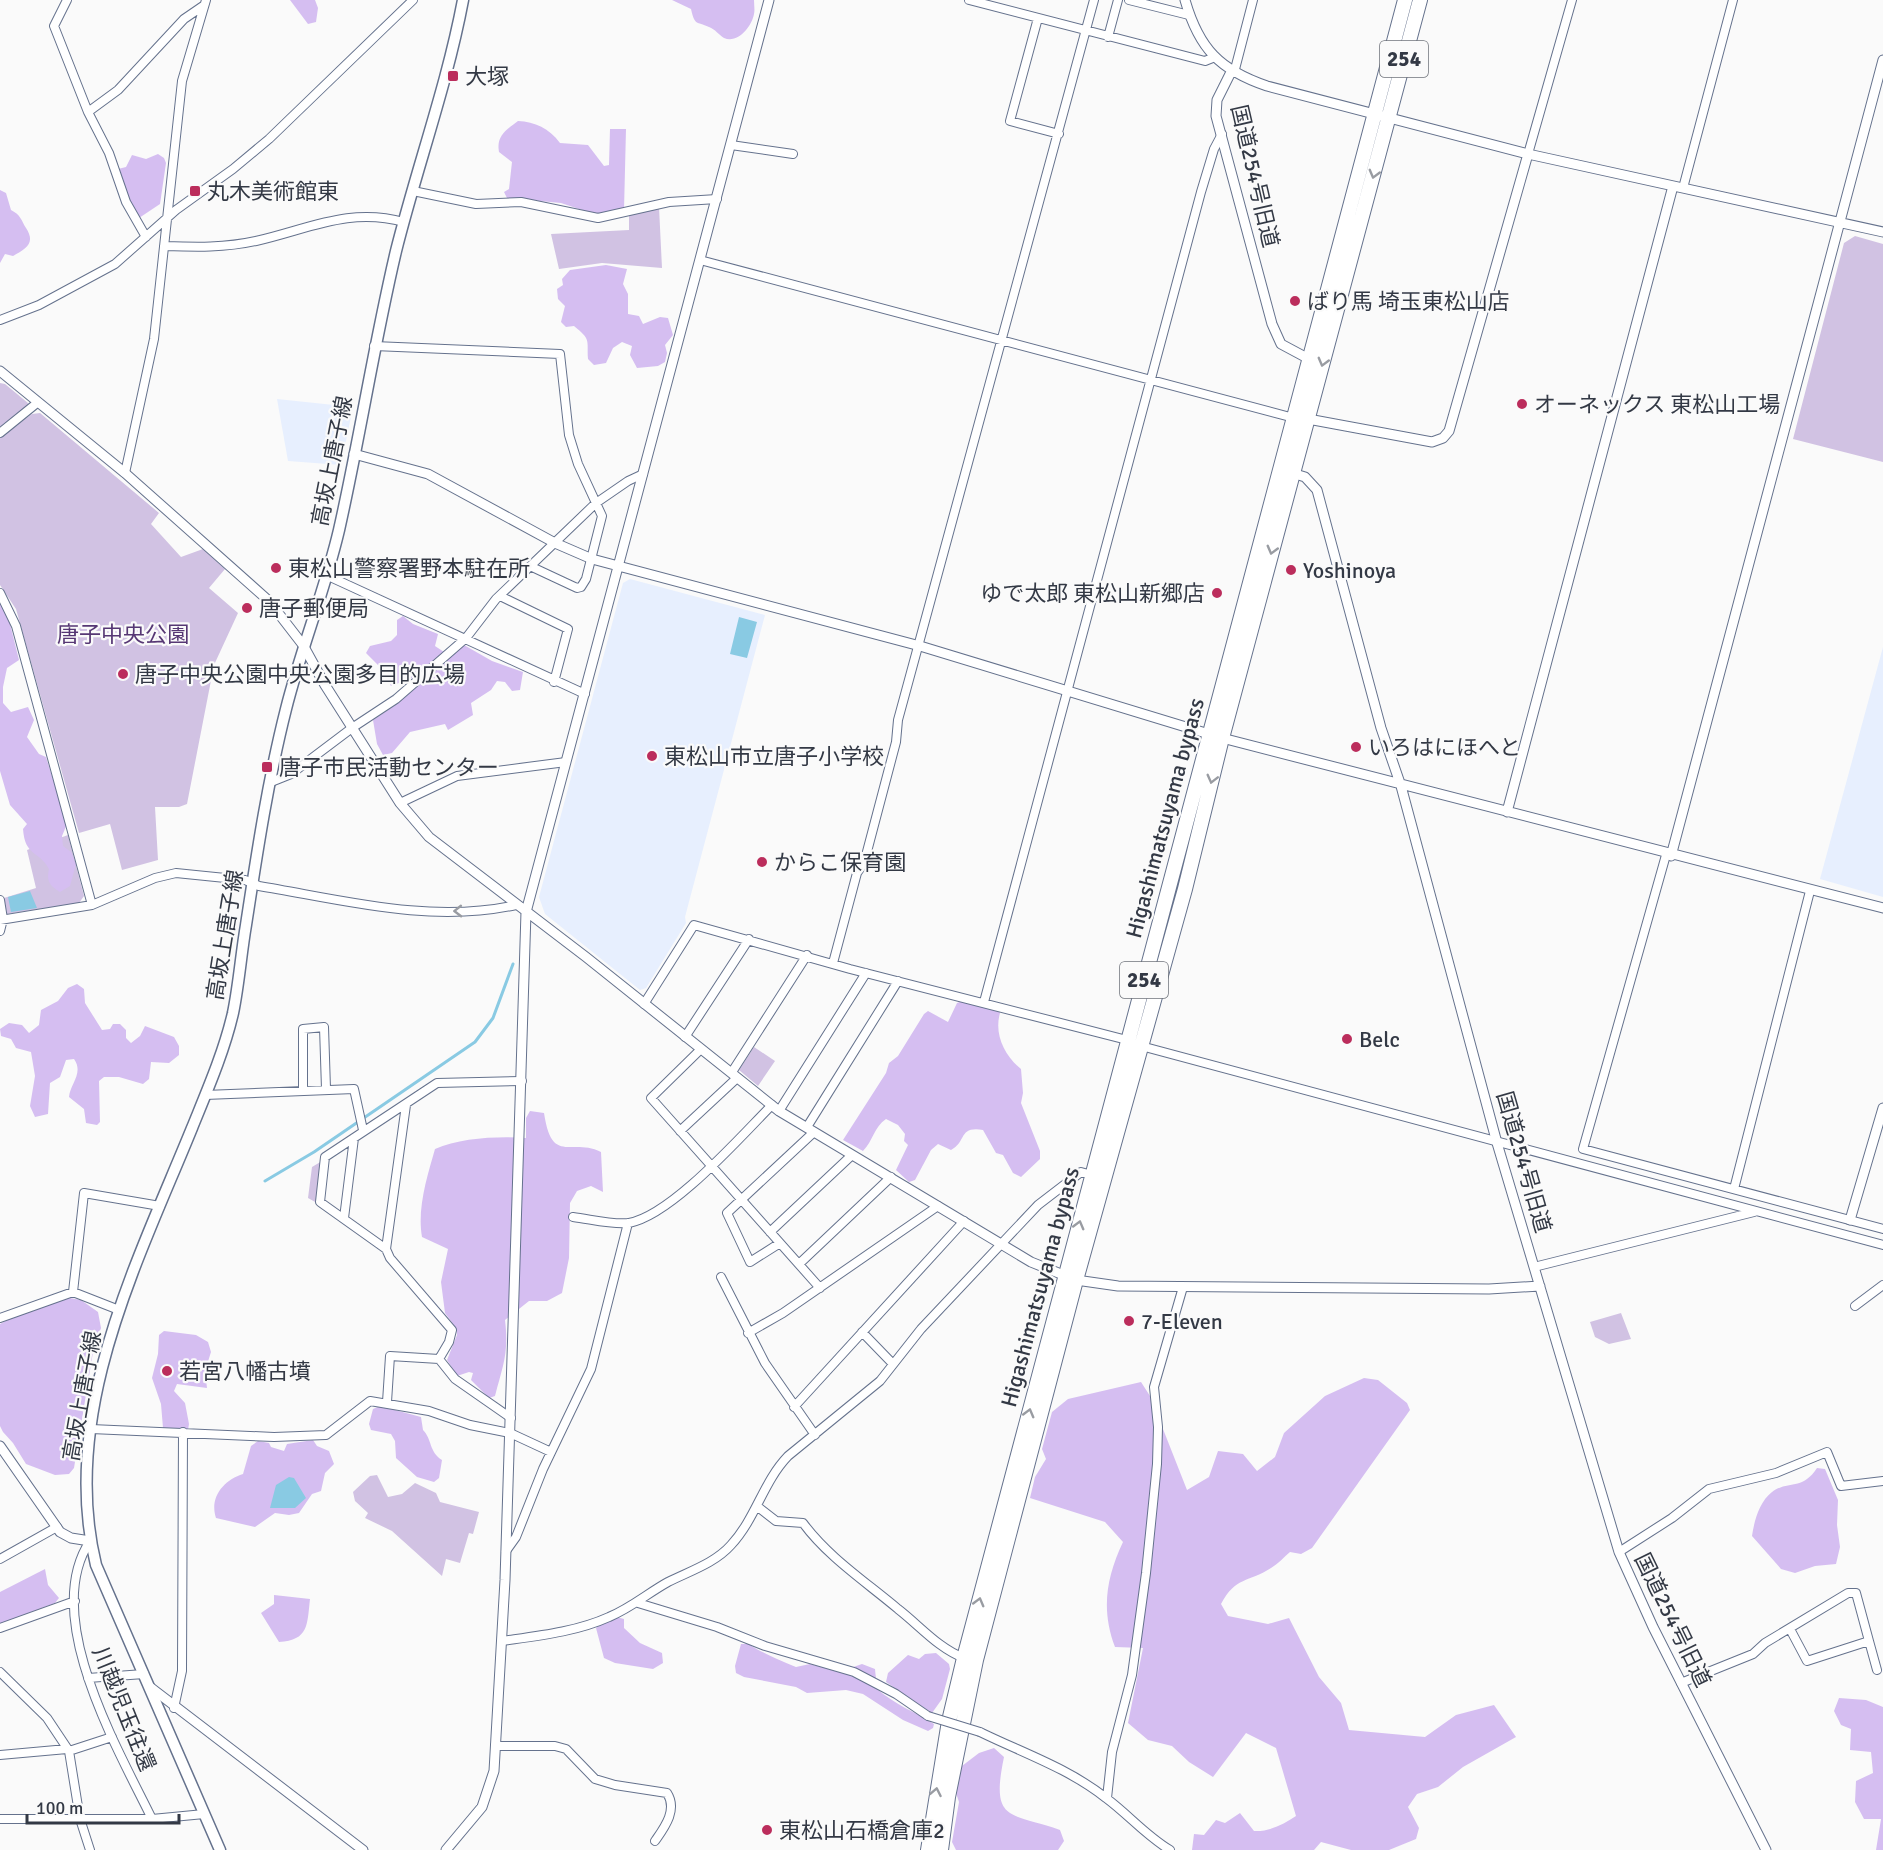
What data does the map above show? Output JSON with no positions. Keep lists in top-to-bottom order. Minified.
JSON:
{"streets":{"highway":["254","Higashimatsuyama bypass"],"main road":["高坂上唐子線"],"street":["国道254号旧道","川越児玉往還"]},"crossings":[["254","Higashimatsuyama bypass"],["国道254号旧道","Higashimatsuyama bypass"],["高坂上唐子線","川越児玉往還"]],"parks":["唐子中央公園"],"places":{"transit":["大塚","丸木美術館東","唐子市民活動センター"],"other":["ばり馬 埼玉東松山店","オーネックス 東松山工場","東松山警察署野本駐在所","Yoshinoya","ゆで太郎 東松山新郷店","唐子郵便局","唐子中央公園中央公園多目的広場","いろはにほへと","東松山市立唐子小学校","からこ保育園","Belc","7-Eleven","若宮八幡古墳","東松山石橋倉庫2"]},"scale_bar":"100 m"}
